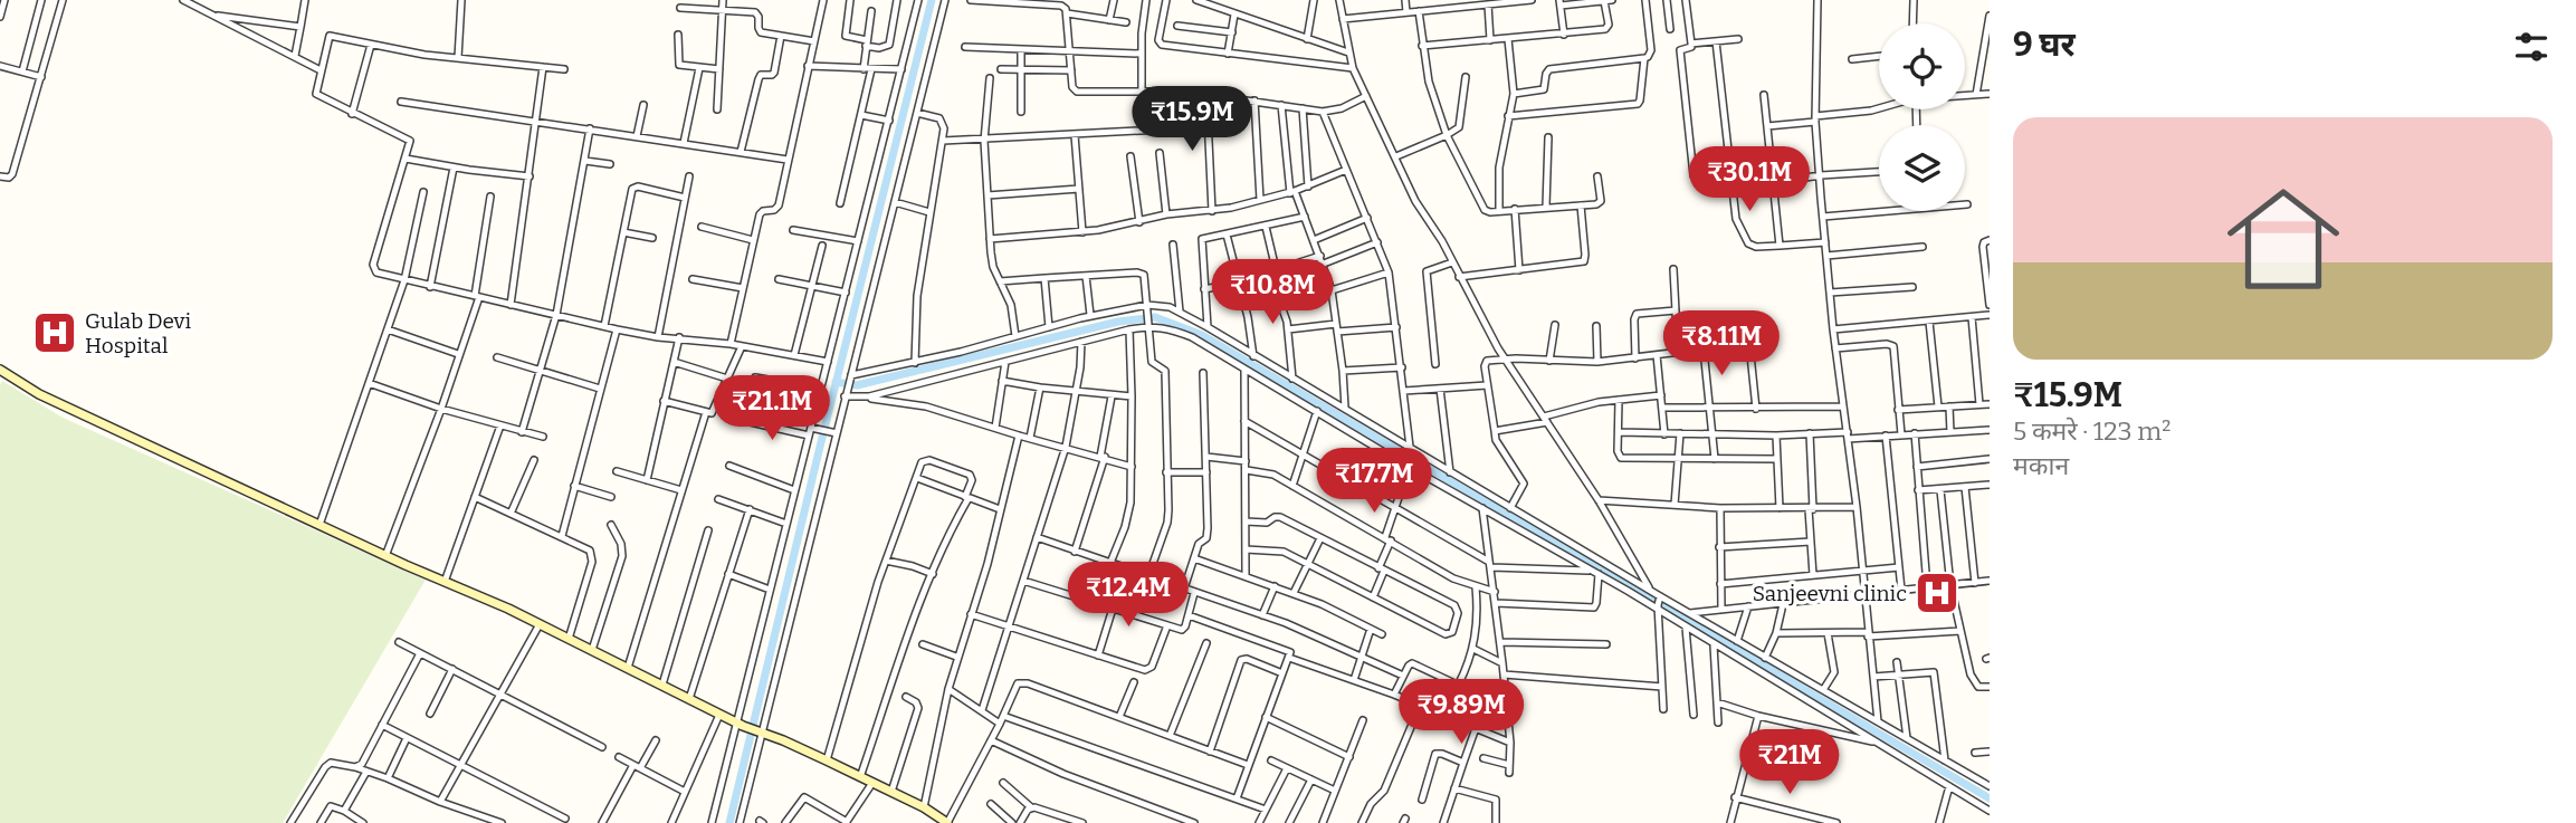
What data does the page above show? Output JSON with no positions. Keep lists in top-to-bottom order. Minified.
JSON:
{"places":{"hospital":["Gulab Devi Hospital","Sanjeevni clinic"]},"page":{"heading":"9 घर","price":["₹15.9M","₹30.1M","₹10.8M","₹8.11M","₹21.1M","₹17.7M","₹12.4M","₹9.89M","₹21M"],"list":[{"name":"₹15.9M","note":"5 कमरे · 123 m² · मकान"}]}}
